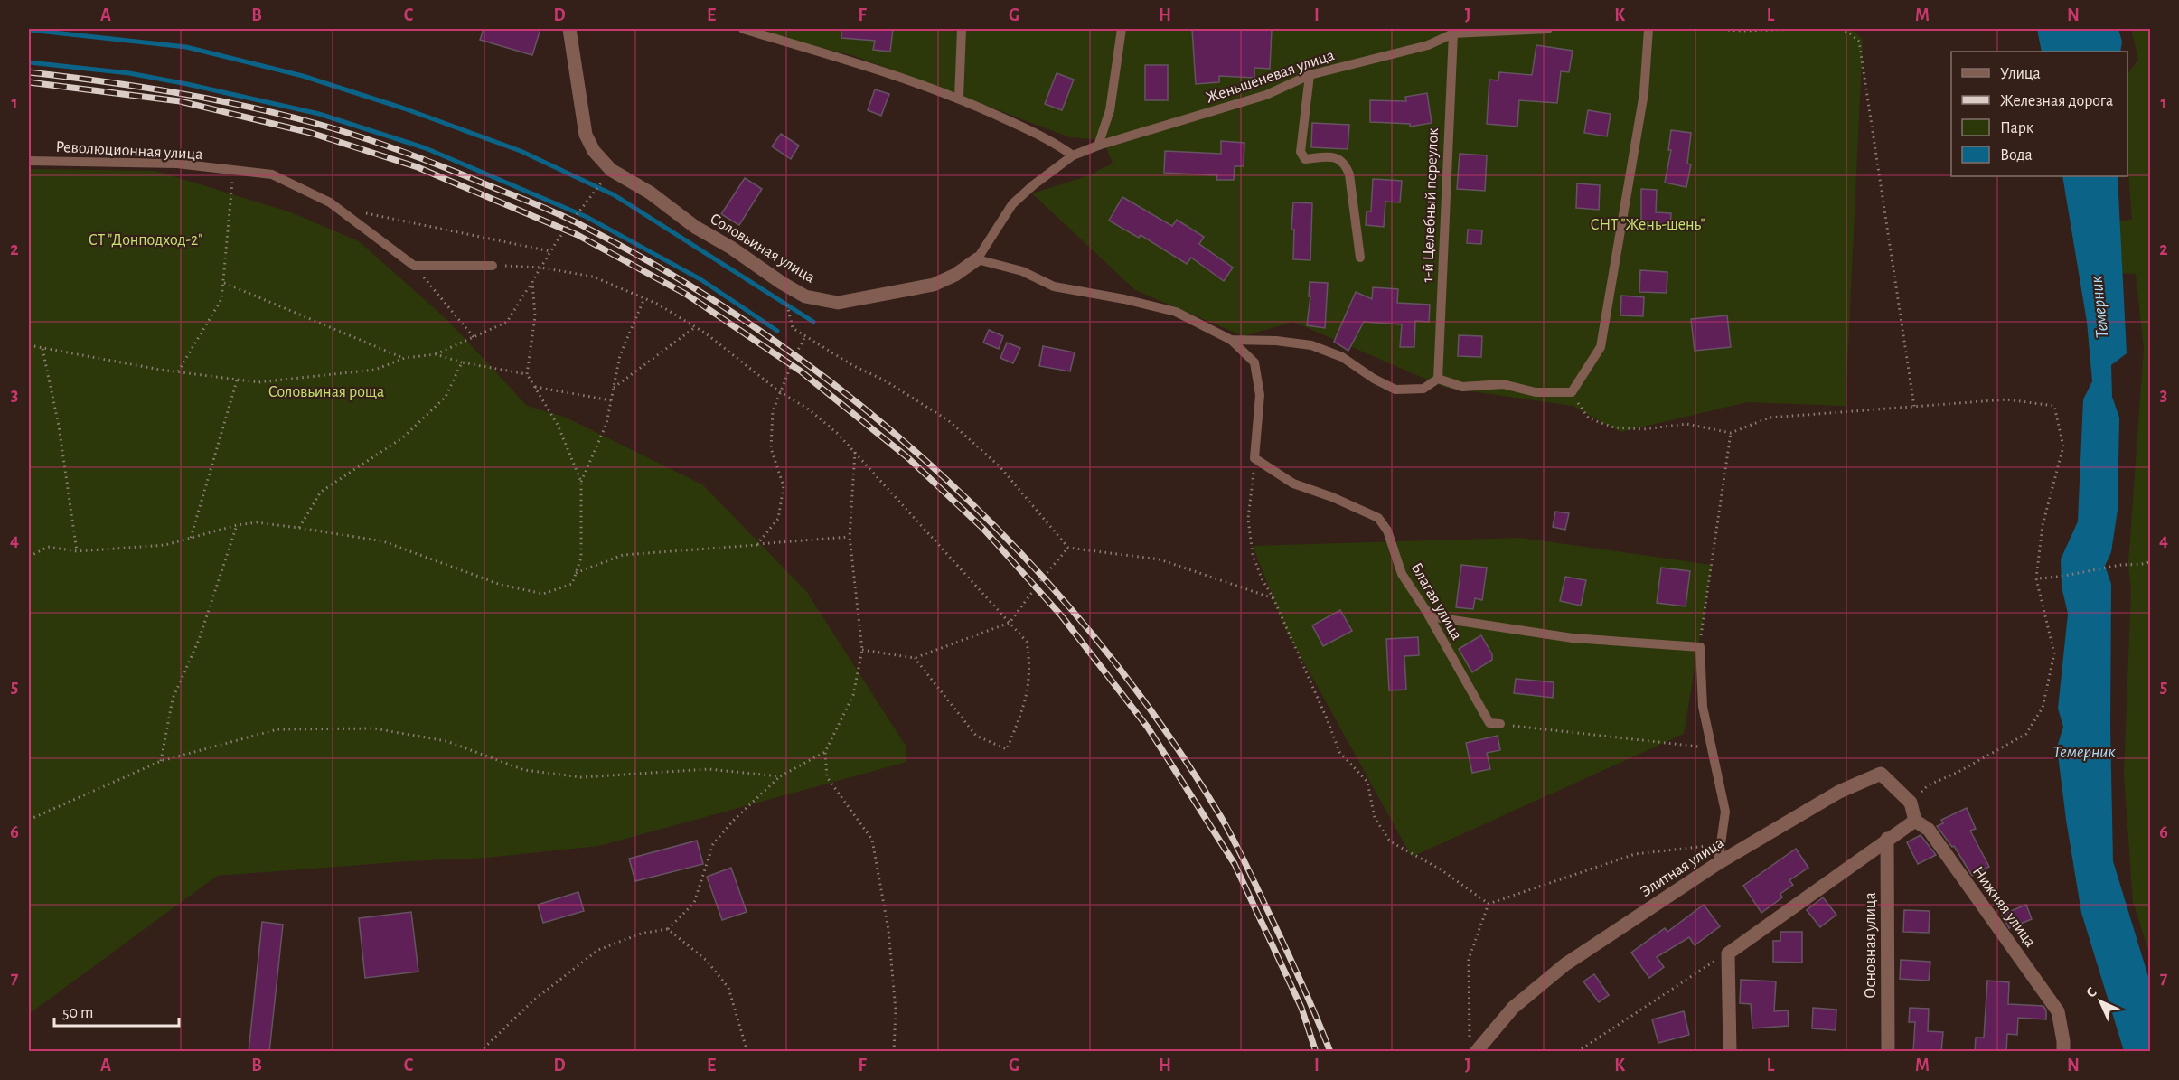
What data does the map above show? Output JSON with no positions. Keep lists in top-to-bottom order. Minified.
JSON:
{"streets":{"street":["Соловьиная улица","Элитная улица","Нижняя улица","Основная улица"],"lane":["Женьшеневая улица","Революционная улица","1-й Целебный переулок","Благая улица"]},"crossings":[["Женьшеневая улица","1-й Целебный переулок"],["Женьшеневая улица","Соловьиная улица"]],"water":["Темерник"],"parks":["СНТ \"Жень-шень\"","СТ \"Донподход-2\"","Соловьиная роща"],"legend":["Улица","Железная дорога","Парк","Вода"],"scale_bar":"50 m","north":"top left","grid":{"columns":["A","B","C","D","E","F","G","H","I","J","K","L","M","N"],"rows":["1","2","3","4","5","6","7"]}}
